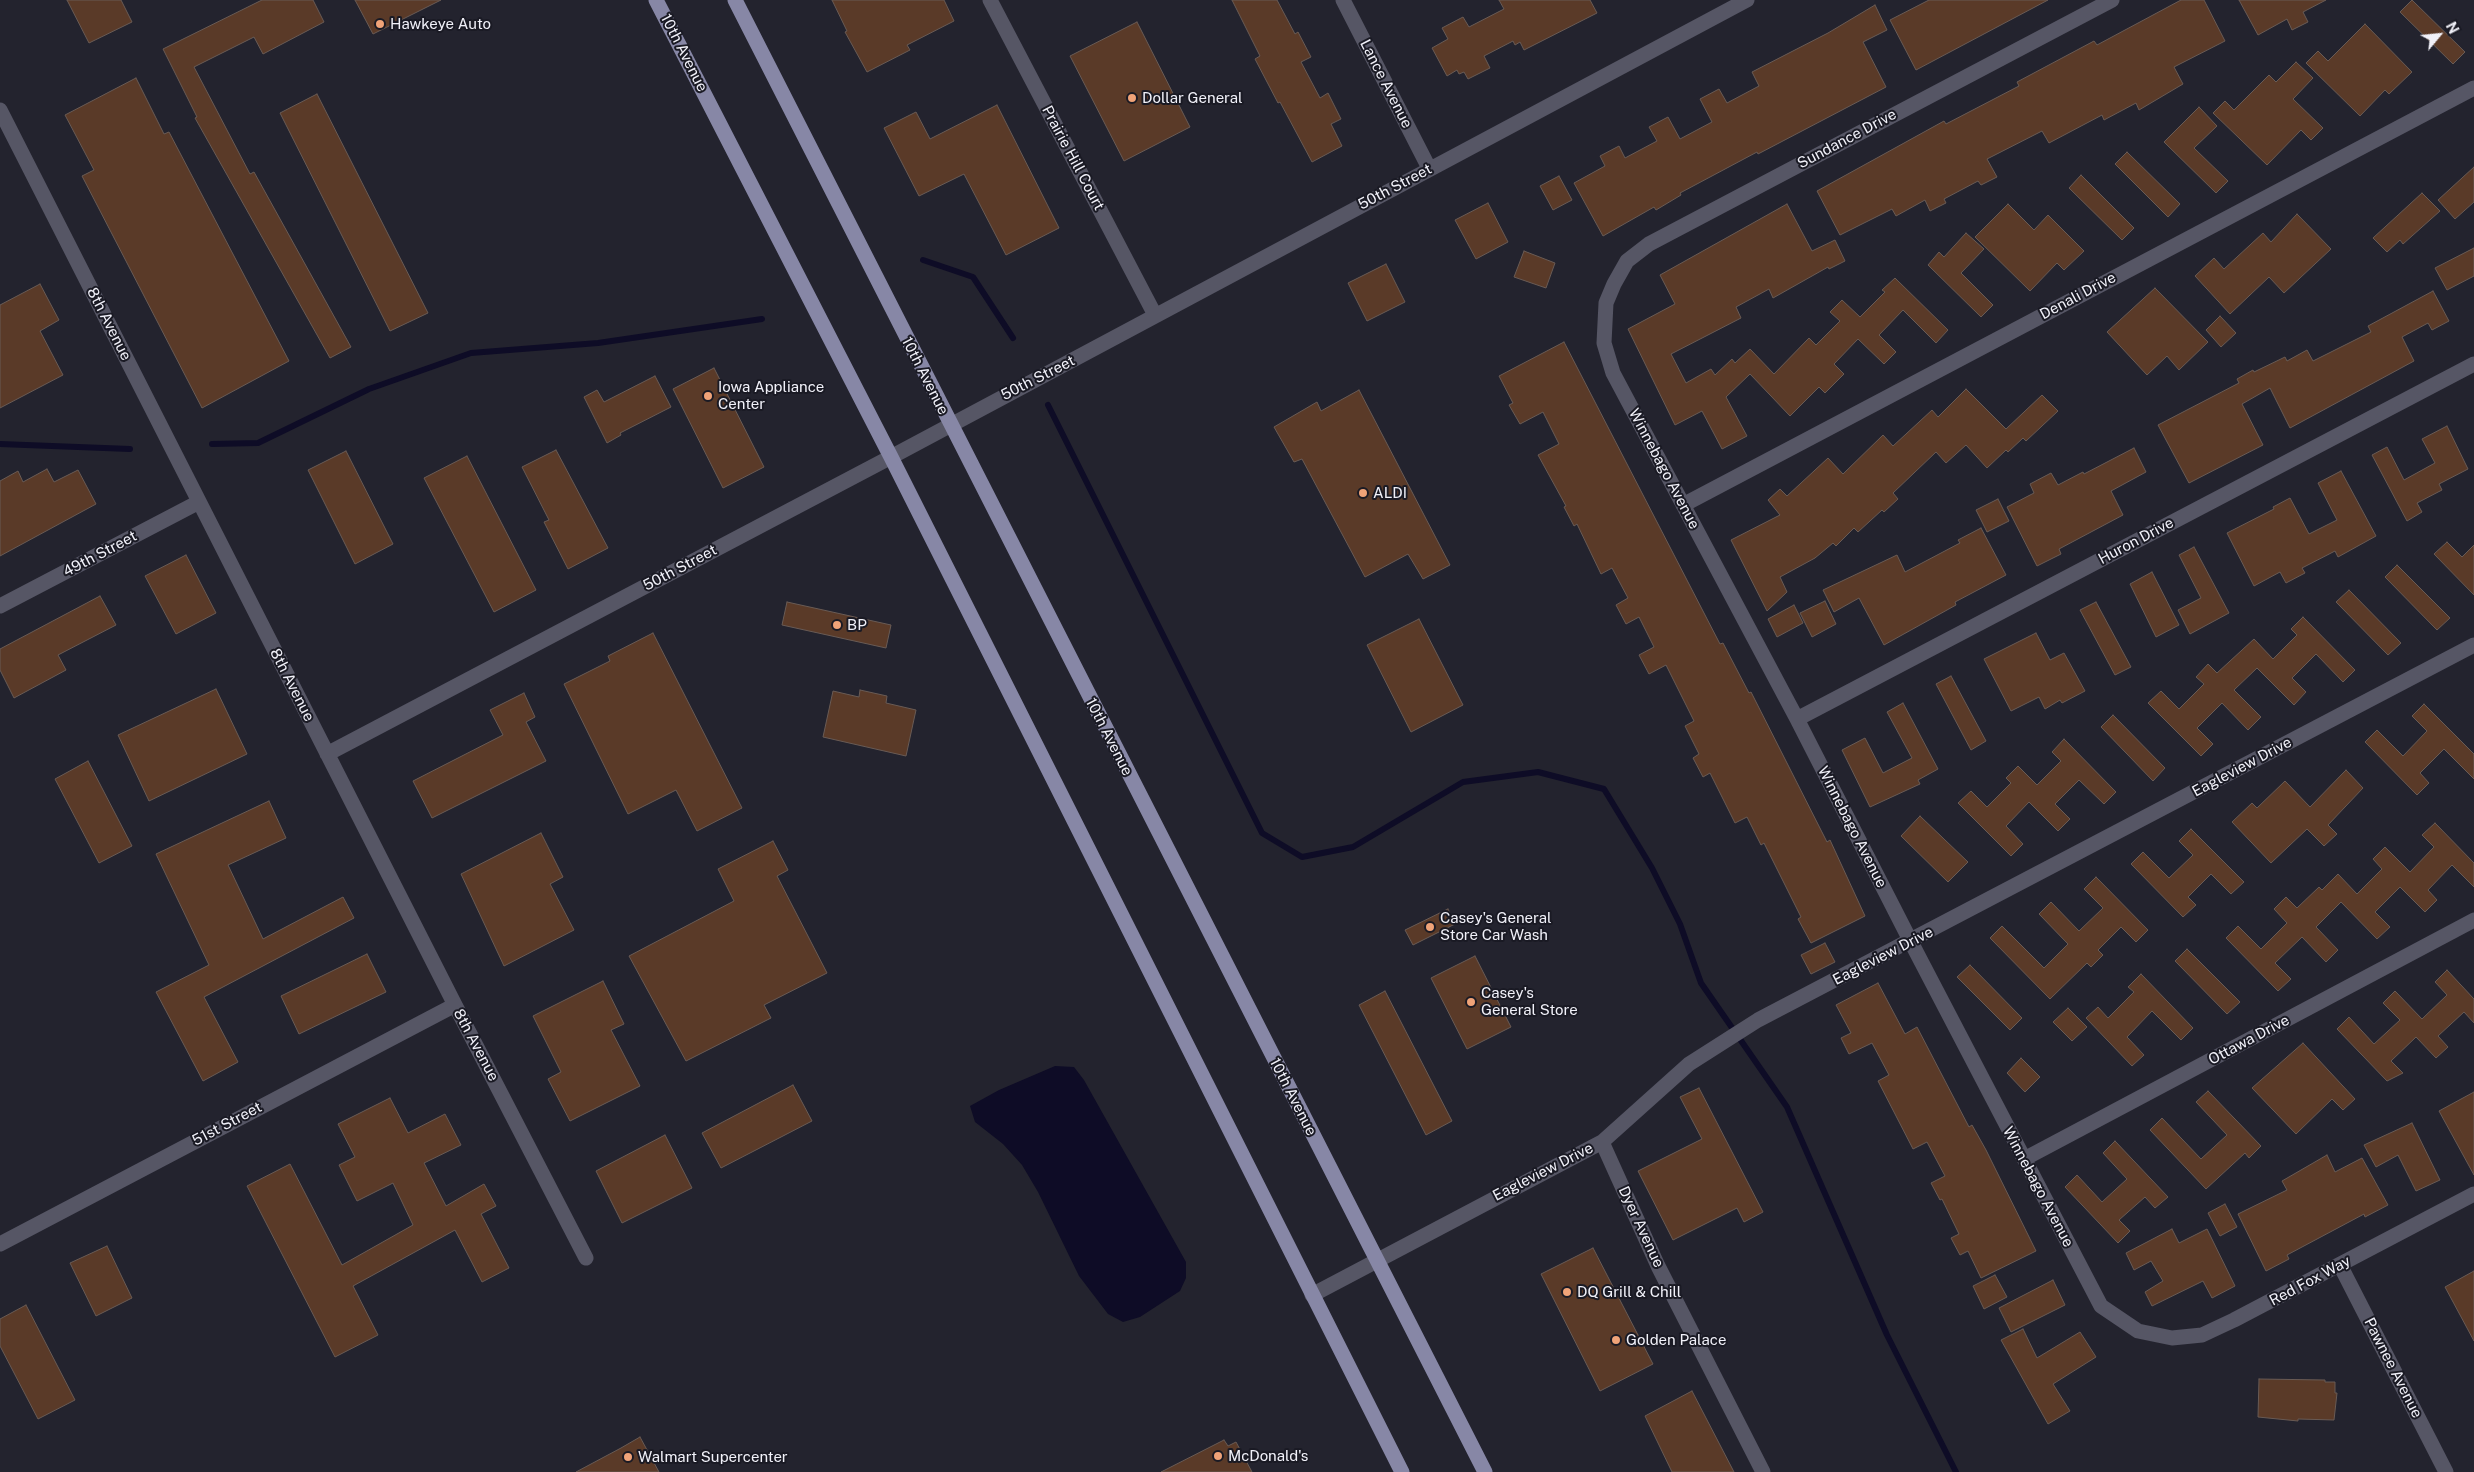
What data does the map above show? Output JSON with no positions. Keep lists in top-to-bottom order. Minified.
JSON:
{"streets":{"main road":["10th Avenue"],"street":["Lance Avenue","Sundance Drive","Prairie Hill Court","50th Street","Denali Drive","8th Avenue","Winnebago Avenue","Huron Drive","49th Street","Eagleview Drive","Ottawa Drive","51st Street","Dyer Avenue","Red Fox Way","Pawnee Avenue"]},"crossings":[["10th Avenue","50th Street"],["10th Avenue","Eagleview Drive"],["Lance Avenue","50th Street"],["Sundance Drive","Winnebago Avenue"],["Prairie Hill Court","50th Street"],["50th Street","8th Avenue"],["Denali Drive","Winnebago Avenue"],["8th Avenue","49th Street"],["8th Avenue","51st Street"],["Winnebago Avenue","Huron Drive"],["Winnebago Avenue","Eagleview Drive"],["Winnebago Avenue","Ottawa Drive"],["Winnebago Avenue","Red Fox Way"],["Eagleview Drive","Dyer Avenue"],["Red Fox Way","Pawnee Avenue"]],"places":["Hawkeye Auto","Dollar General","Iowa Appliance Center","ALDI","BP","Casey's General Store Car Wash","Casey's General Store","DQ Grill & Chill","Golden Palace","McDonald's","Walmart Supercenter"],"north":"top right"}
